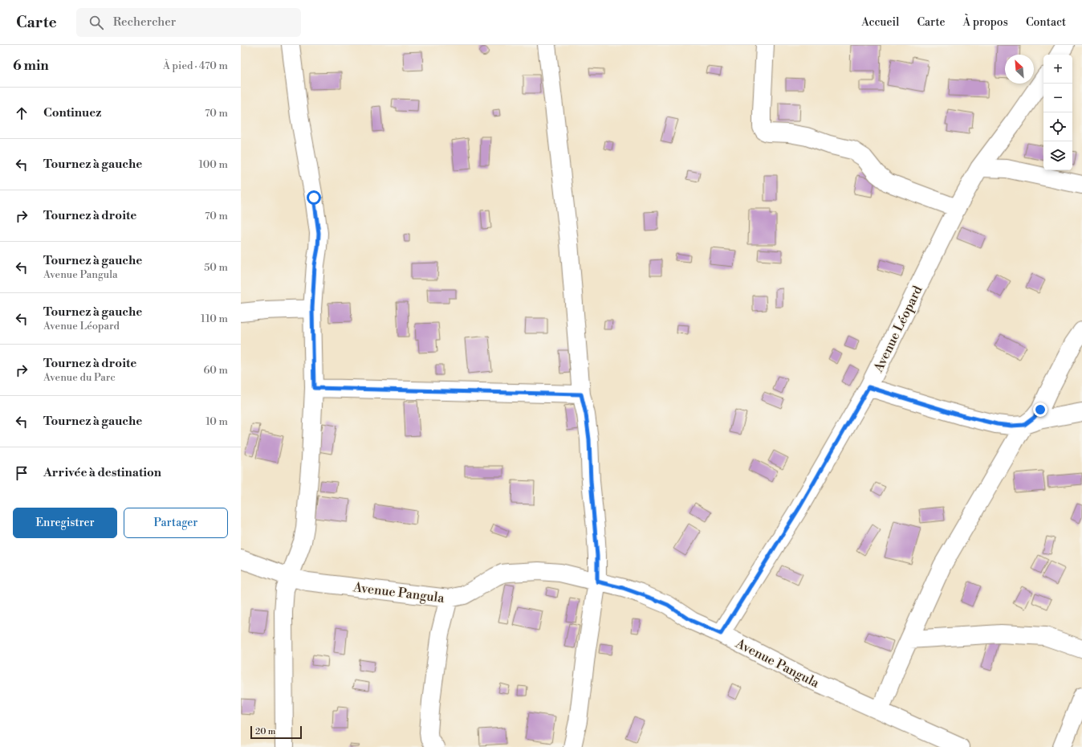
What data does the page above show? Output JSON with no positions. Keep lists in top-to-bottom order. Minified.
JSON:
{"streets":{"street":["Avenue Léopard","Avenue Pangula"]},"crossings":[["Avenue Léopard","Avenue Pangula"]],"scale_bar":"20 m","north":"top left","page":{"header":"Carte","search":"Rechercher","nav":["Accueil","Carte","À propos","Contact"],"heading":["6 min","À pied · 470 m"],"map_buttons":["+","−"],"list":[["Continuez","70 m"],["Tournez à gauche","100 m"],["Tournez à droite","70 m"],["Tournez à gauche","Avenue Pangula","50 m"],["Tournez à gauche","Avenue Léopard","110 m"],["Tournez à droite","Avenue du Parc","60 m"],["Tournez à gauche","10 m"],"Arrivée à destination"],"buttons":["Enregistrer","Partager"],"scale":"20 m"}}
